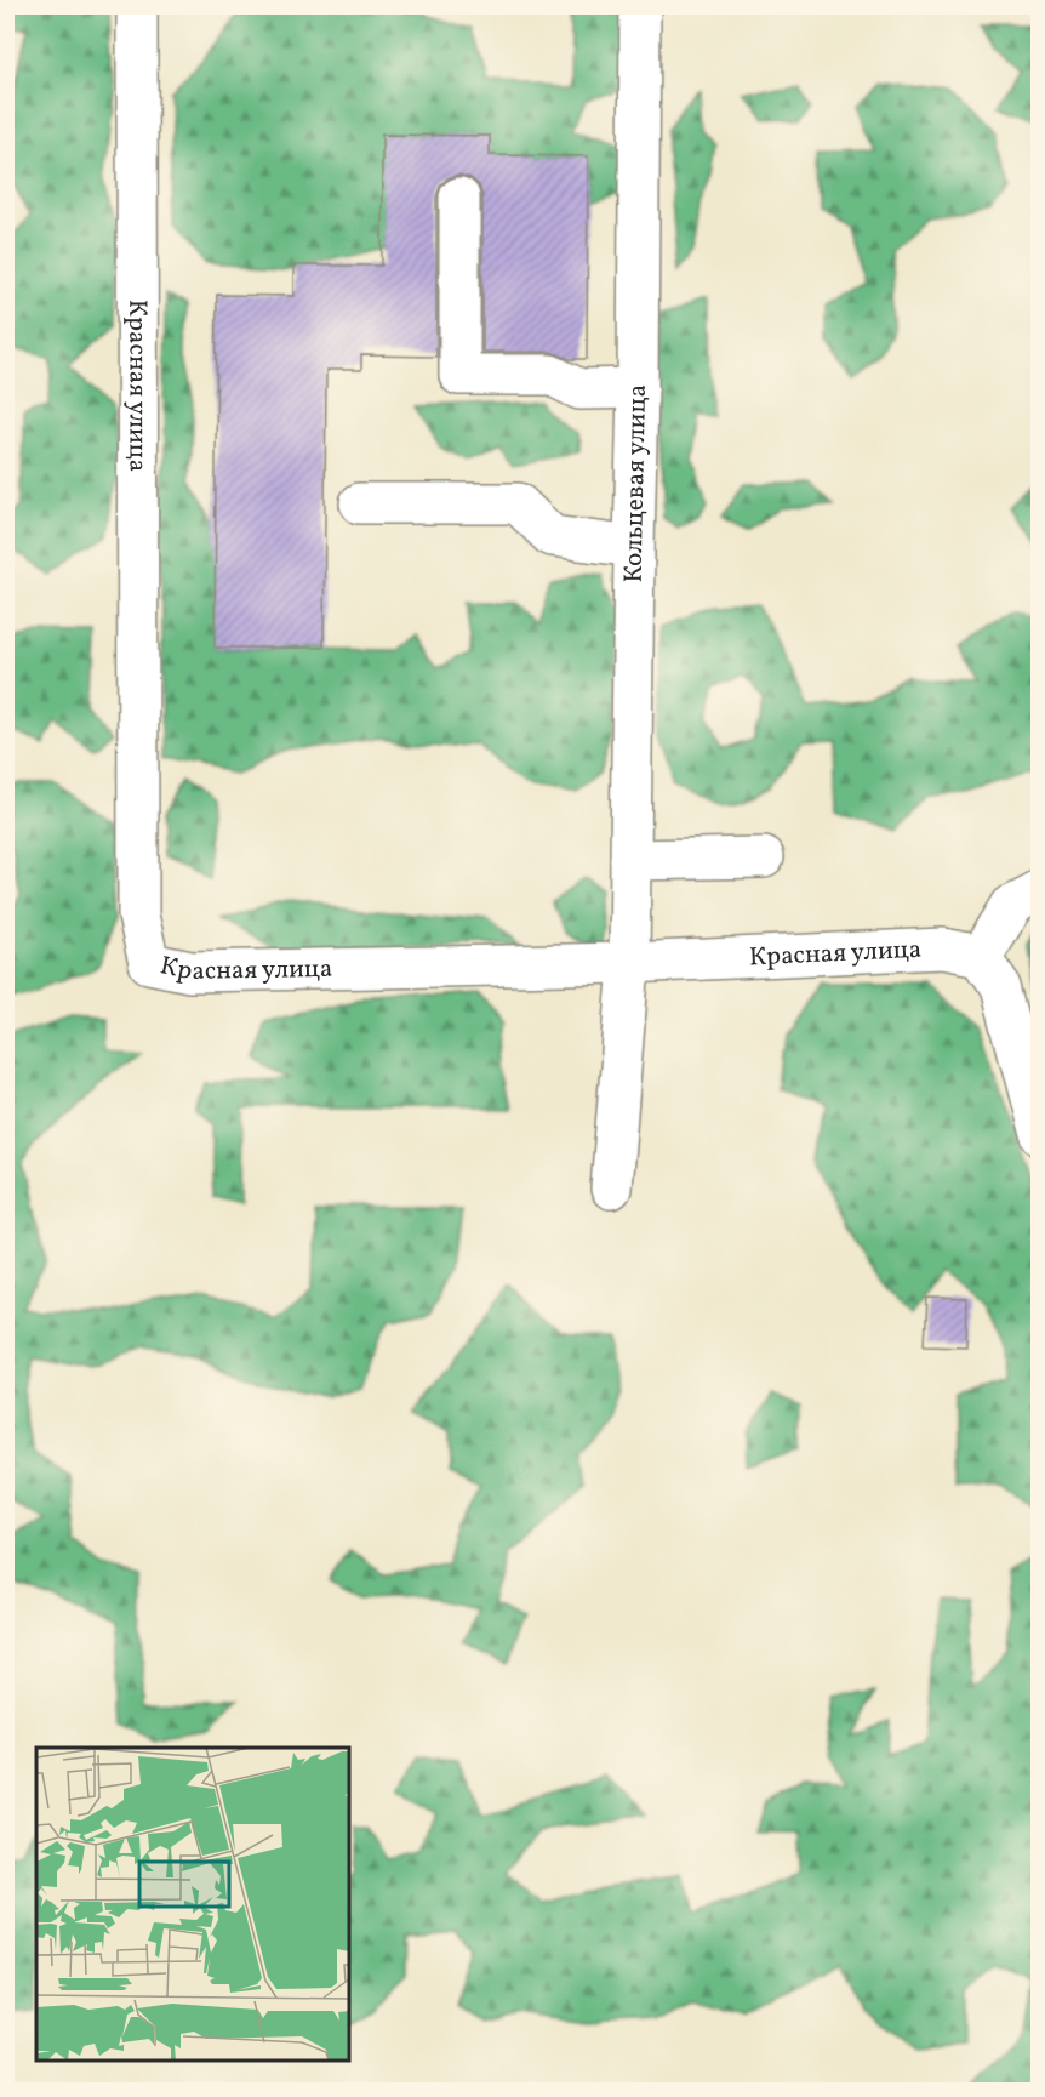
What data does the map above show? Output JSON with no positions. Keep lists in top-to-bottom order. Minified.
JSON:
{"streets":{"street":["Красная улица","Кольцевая улица"]},"crossings":[["Красная улица","Кольцевая улица"]]}
